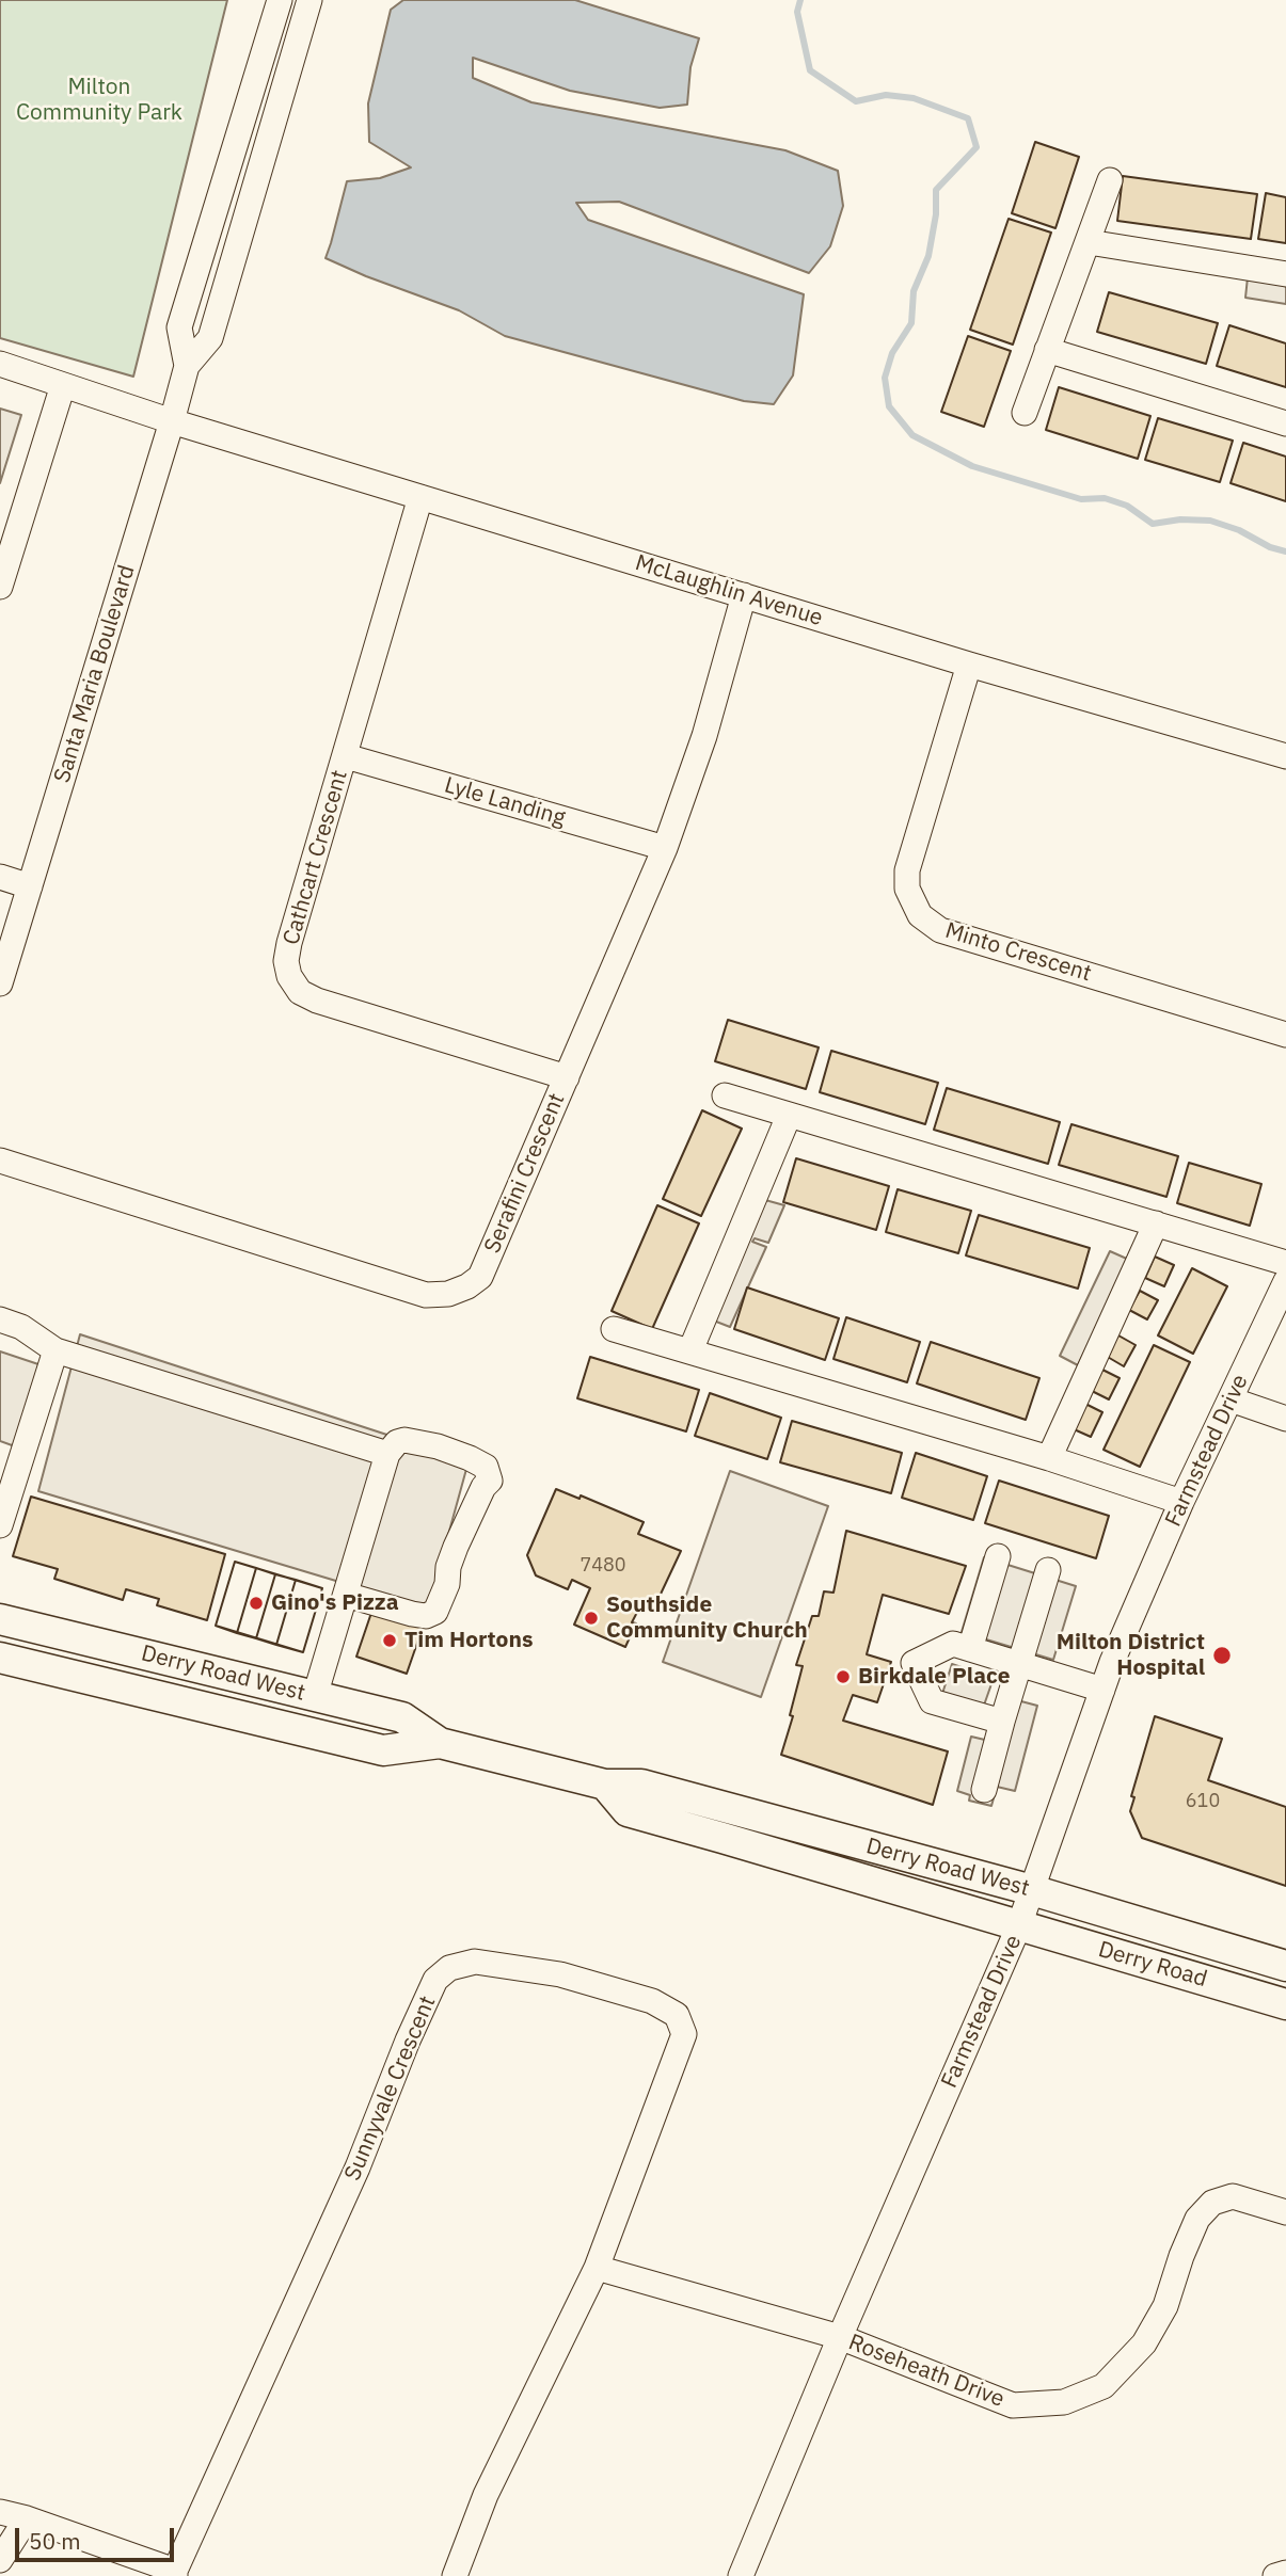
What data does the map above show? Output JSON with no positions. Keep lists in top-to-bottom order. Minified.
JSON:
{"streets":{"main road":["Derry Road West","Derry Road"],"street":["McLaughlin Avenue","Santa Maria Boulevard","Lyle Landing","Cathcart Crescent","Minto Crescent","Serafini Crescent","Farmstead Drive","Sunnyvale Crescent","Roseheath Drive"]},"crossings":[["McLaughlin Avenue","Santa Maria Boulevard"],["McLaughlin Avenue","Cathcart Crescent"],["McLaughlin Avenue","Minto Crescent"],["McLaughlin Avenue","Serafini Crescent"],["Lyle Landing","Cathcart Crescent"],["Lyle Landing","Serafini Crescent"],["Cathcart Crescent","Serafini Crescent"],["Farmstead Drive","Derry Road West"],["Farmstead Drive","Derry Road"],["Farmstead Drive","Roseheath Drive"],["Derry Road West","Derry Road"],["Sunnyvale Crescent","Roseheath Drive"]],"parks":["Milton Community Park"],"places":["Gino's Pizza","Southside Community Church","Tim Hortons","Milton District Hospital","Birkdale Place"],"house_numbers":["7480","610"],"scale_bar":"50 m"}
